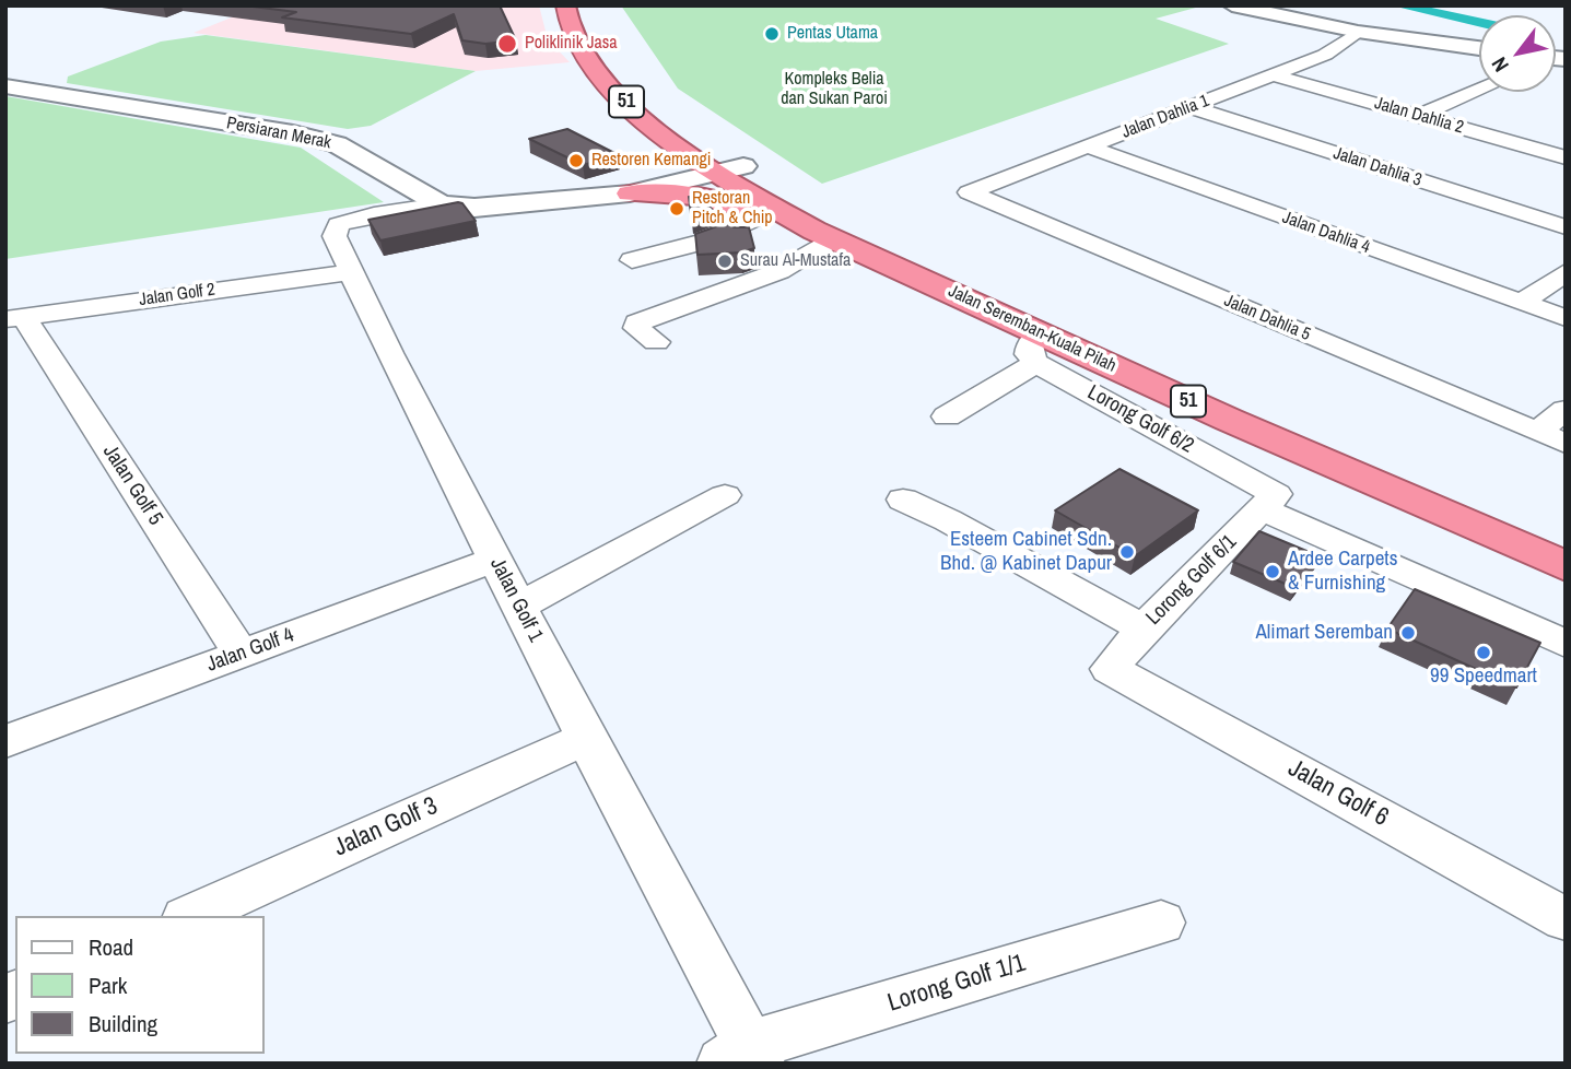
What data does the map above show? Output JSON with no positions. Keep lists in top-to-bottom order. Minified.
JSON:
{"streets":{"highway":["51","Jalan Seremban-Kuala Pilah"],"street":["Jalan Dahlia 2","Jalan Dahlia 1","Persiaran Merak","Jalan Dahlia 3","Jalan Dahlia 4","Jalan Golf 2","Jalan Dahlia 5","Lorong Golf 6/2","Jalan Golf 5","Lorong Golf 6/1","Jalan Golf 1","Jalan Golf 4","Jalan Golf 6","Jalan Golf 3","Lorong Golf 1/1"]},"crossings":[["Jalan Dahlia 2","Jalan Dahlia 1"],["Jalan Dahlia 1","Jalan Dahlia 3"],["Jalan Dahlia 1","Jalan Dahlia 4"],["Jalan Dahlia 1","Jalan Dahlia 5"],["Persiaran Merak","Jalan Seremban-Kuala Pilah"],["Persiaran Merak","Jalan Golf 1"],["Jalan Golf 2","Jalan Golf 5"],["Jalan Golf 2","Jalan Golf 1"],["Jalan Seremban-Kuala Pilah","Lorong Golf 6/2"],["Lorong Golf 6/2","Lorong Golf 6/1"],["Jalan Golf 5","Jalan Golf 4"],["Lorong Golf 6/1","Jalan Golf 6"],["Jalan Golf 1","Jalan Golf 4"],["Jalan Golf 1","Jalan Golf 3"],["Jalan Golf 1","Lorong Golf 1/1"]],"parks":["Kompleks Belia dan Sukan Paroi"],"places":["Pentas Utama","Poliklinik Jasa","Restoren Kemangi","Restoran Pitch & Chip","Surau Al-Mustafa","Esteem Cabinet Sdn. Bhd. @ Kabinet Dapur","Ardee Carpets & Furnishing","Alimart Seremban","99 Speedmart"],"legend":["Road","Park","Building"],"north":"bottom left"}
